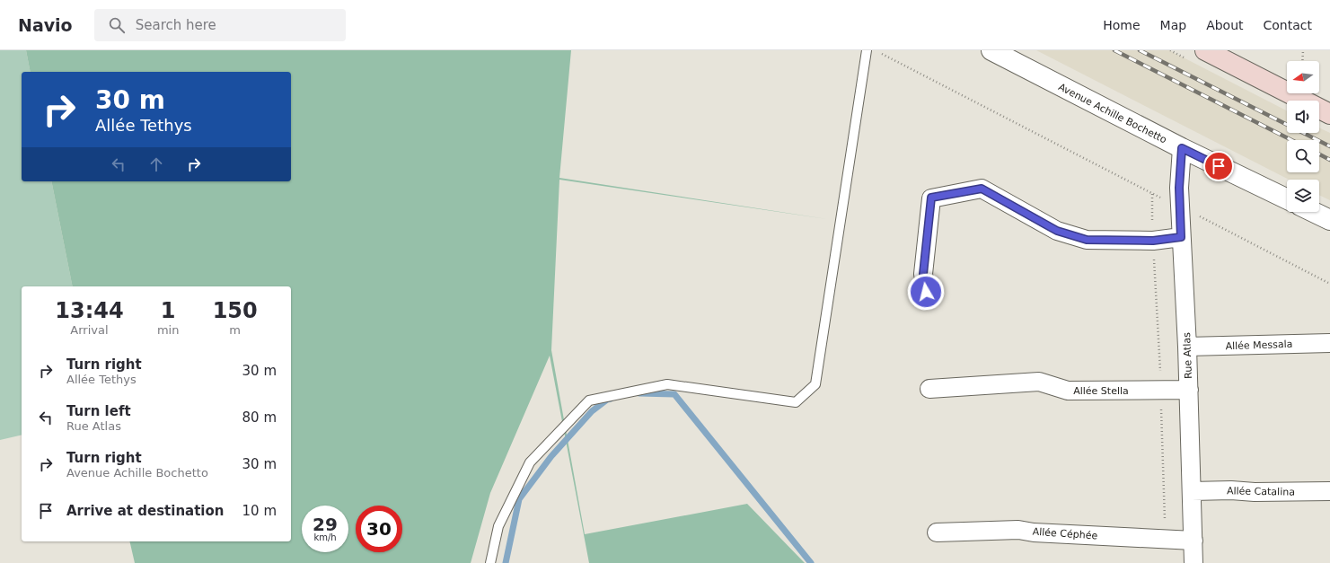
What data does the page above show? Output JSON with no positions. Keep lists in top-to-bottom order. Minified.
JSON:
{"streets":{"street":["Avenue Achille Bochetto","Allée Messala","Rue Atlas","Allée Stella","Allée Catalina","Allée Céphée"]},"crossings":[["Avenue Achille Bochetto","Rue Atlas"],["Allée Messala","Rue Atlas"],["Rue Atlas","Allée Stella"],["Rue Atlas","Allée Catalina"],["Rue Atlas","Allée Céphée"]],"north":"left","page":{"header":"Navio","search":"Search here","nav":["Home","Map","About","Contact"],"turn":["30 m","Allée Tethys"],"eta":["13:44","Arrival","1","min","150","m"],"list":[{"name":"Turn right","note":"Allée Tethys","value":"30 m"},{"name":"Turn left","note":"Rue Atlas","value":"80 m"},{"name":"Turn right","note":"Avenue Achille Bochetto","value":"30 m"},{"name":"Arrive at destination","value":"10 m"}],"speed":"29 km/h","limit":"30"}}
